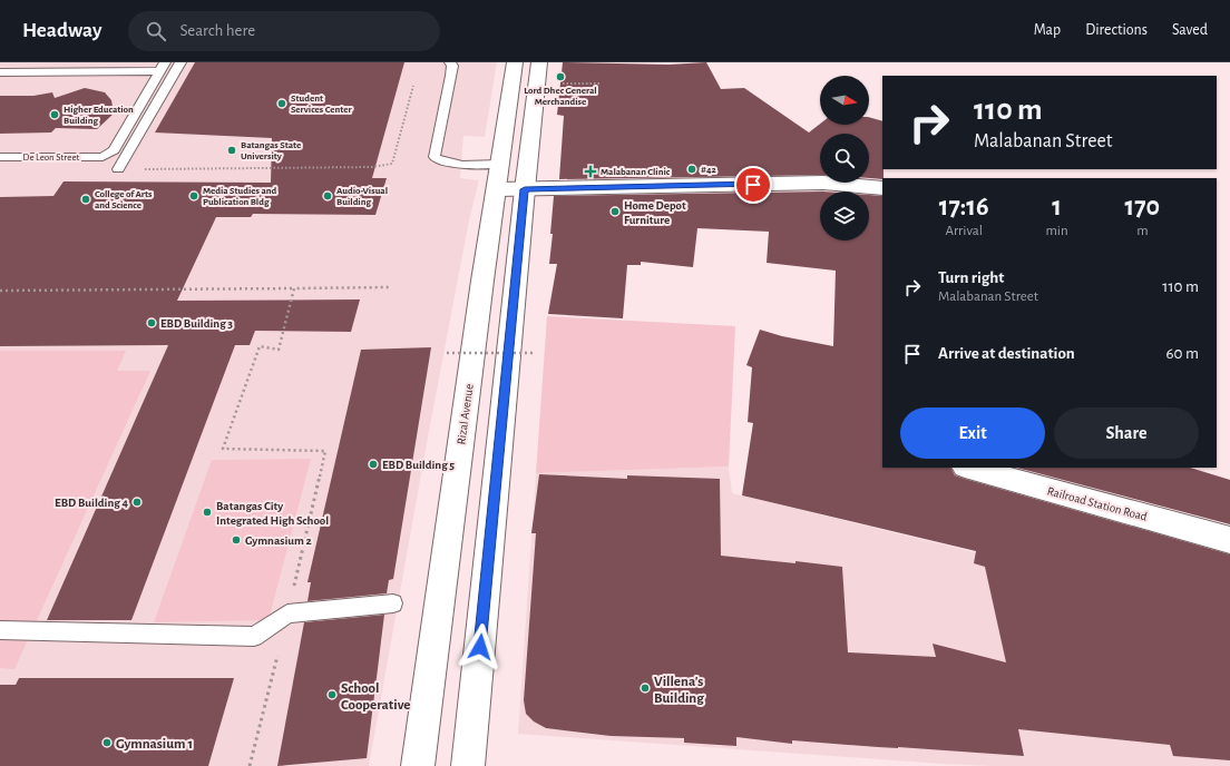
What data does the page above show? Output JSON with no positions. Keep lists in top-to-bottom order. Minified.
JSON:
{"streets":{"main road":["Rizal Avenue","Railroad Station Road"],"lane":["De Leon Street"]},"places":{"other":["Lord Dhec General Merchandise","Student Services Center","Higher Education Building","Batangas State University","#42","Media Studies and Publication Bldg","Audio-Visual Building","College of Arts and Science","Home Depot Furniture","EBD Building 3","EBD Building 5","EBD Building 4","Batangas City Integrated High School","Gymnasium 2","Villena's Building","School Cooperative","Gymnasium 1"],"health":["Malabanan Clinic"]},"north":"right","page":{"header":"Headway","search":"Search here","nav":["Map","Directions","Saved"],"turn":["110 m","Malabanan Street"],"eta":["17:16","Arrival","1","min","170","m"],"list":[{"name":"Turn right","note":"Malabanan Street","value":"110 m"},{"name":"Arrive at destination","value":"60 m"}],"buttons":["Exit","Share"]}}
